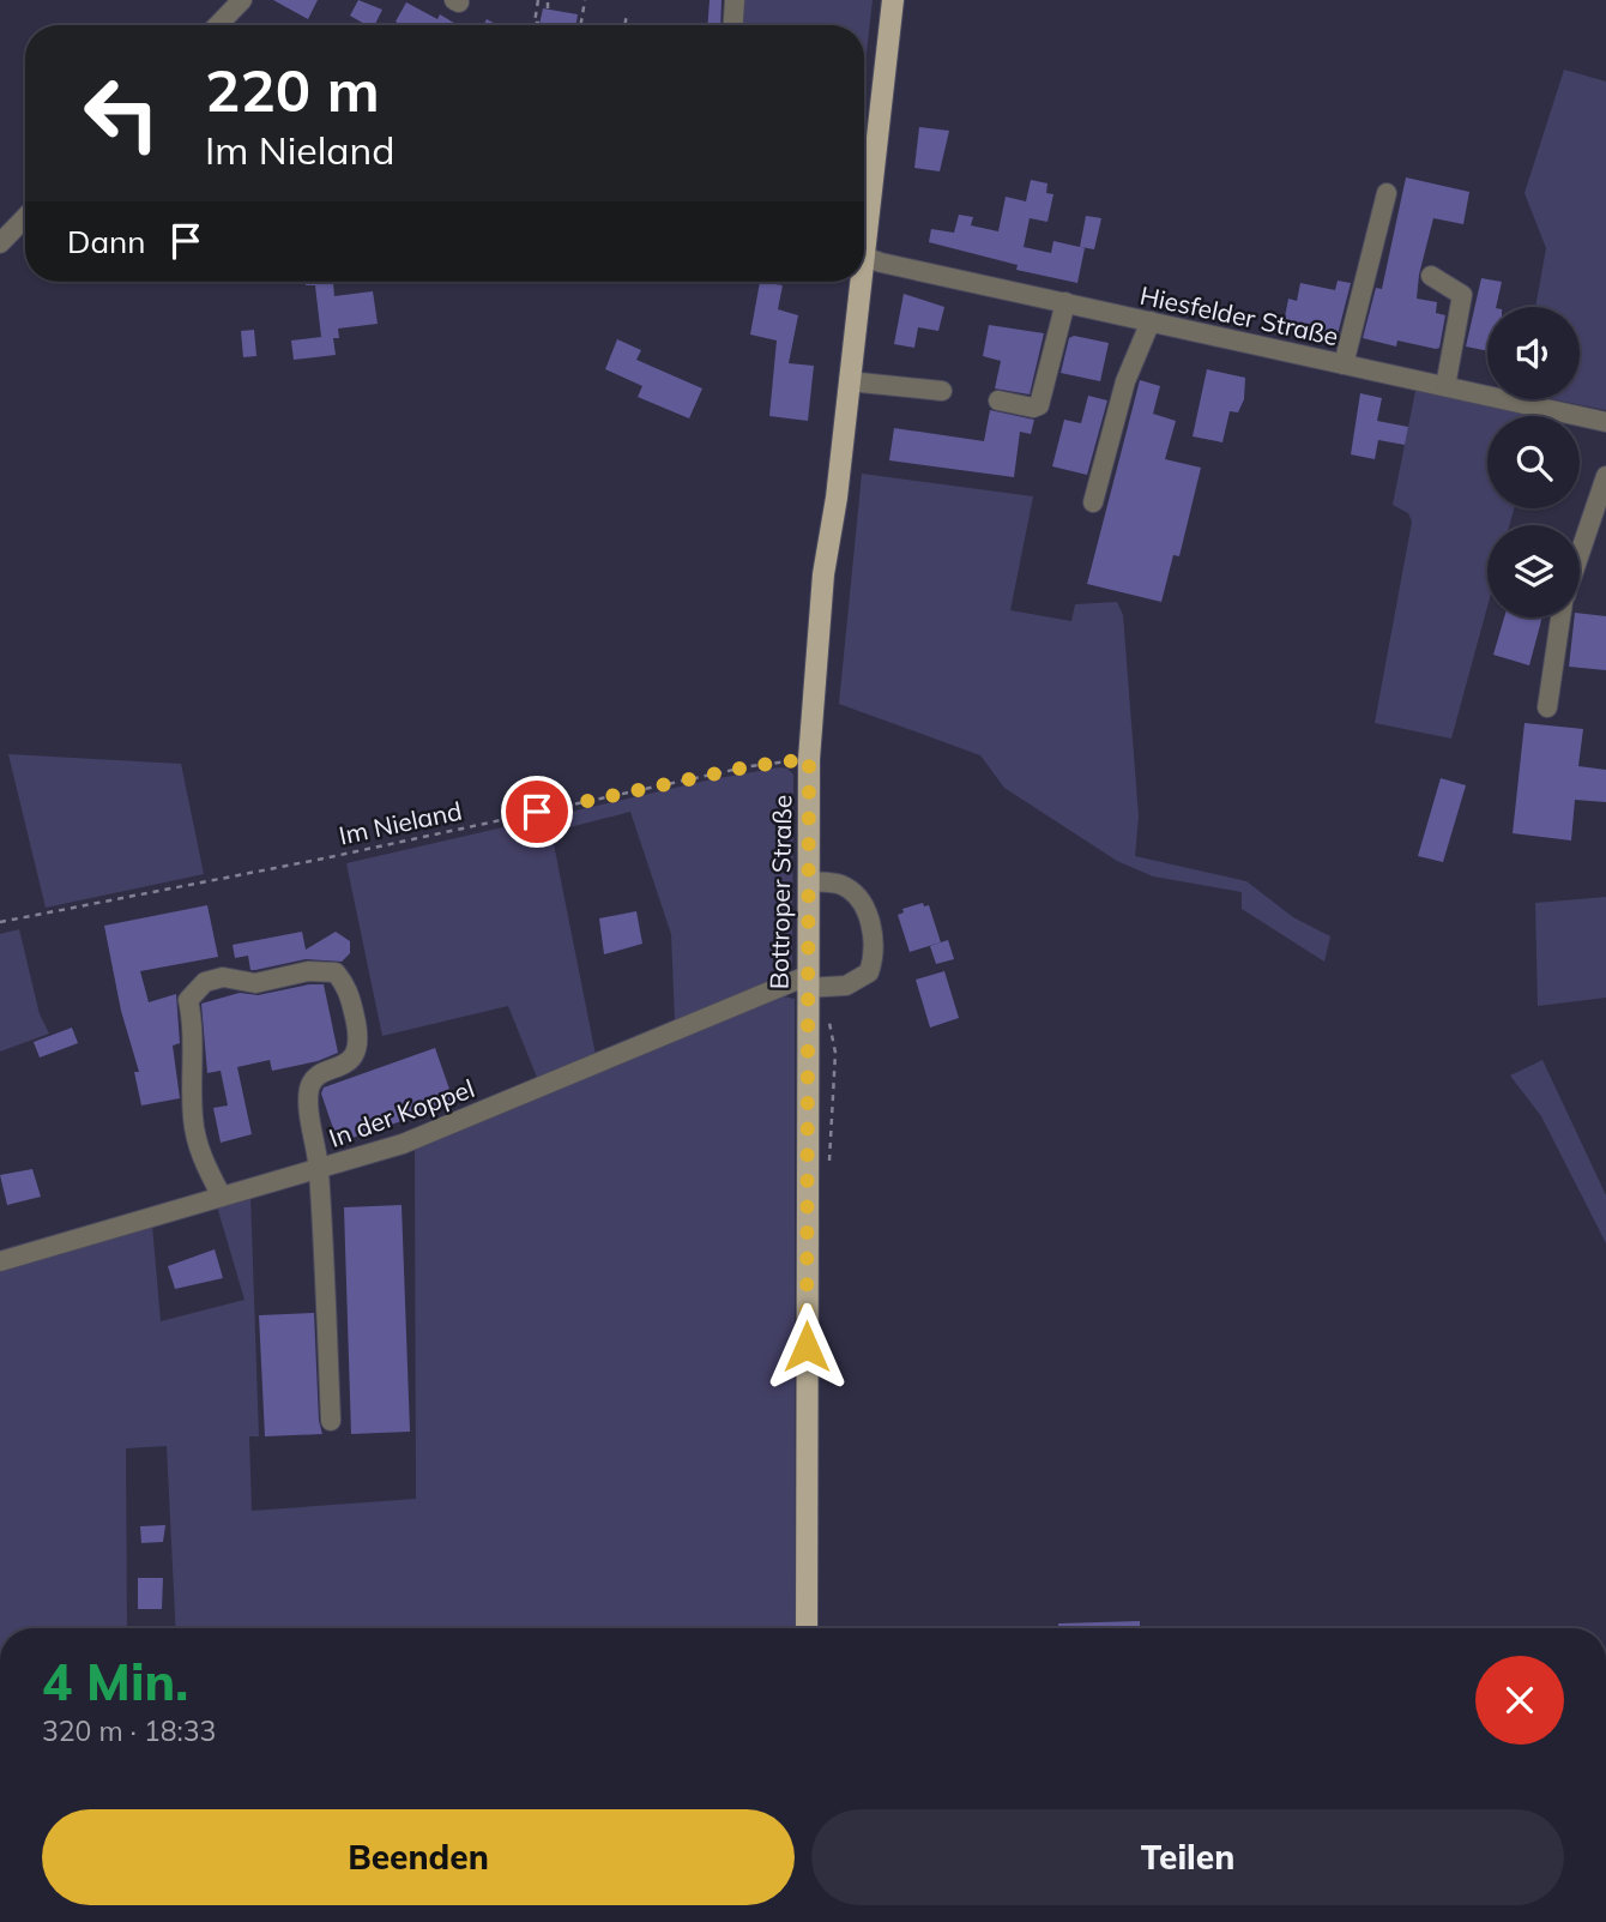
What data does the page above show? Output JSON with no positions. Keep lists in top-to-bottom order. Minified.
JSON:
{"streets":{"main road":["Bottroper Straße"],"street":["Hiesfelder Straße","In der Koppel"],"path":["Im Nieland"]},"crossings":[["Im Nieland","Bottroper Straße"],["Bottroper Straße","In der Koppel"]],"page":{"turn":["220 m","Im Nieland"],"then":"Dann","heading":["4 Min.","320 m · 18:33"],"buttons":["Beenden","Teilen"]}}
